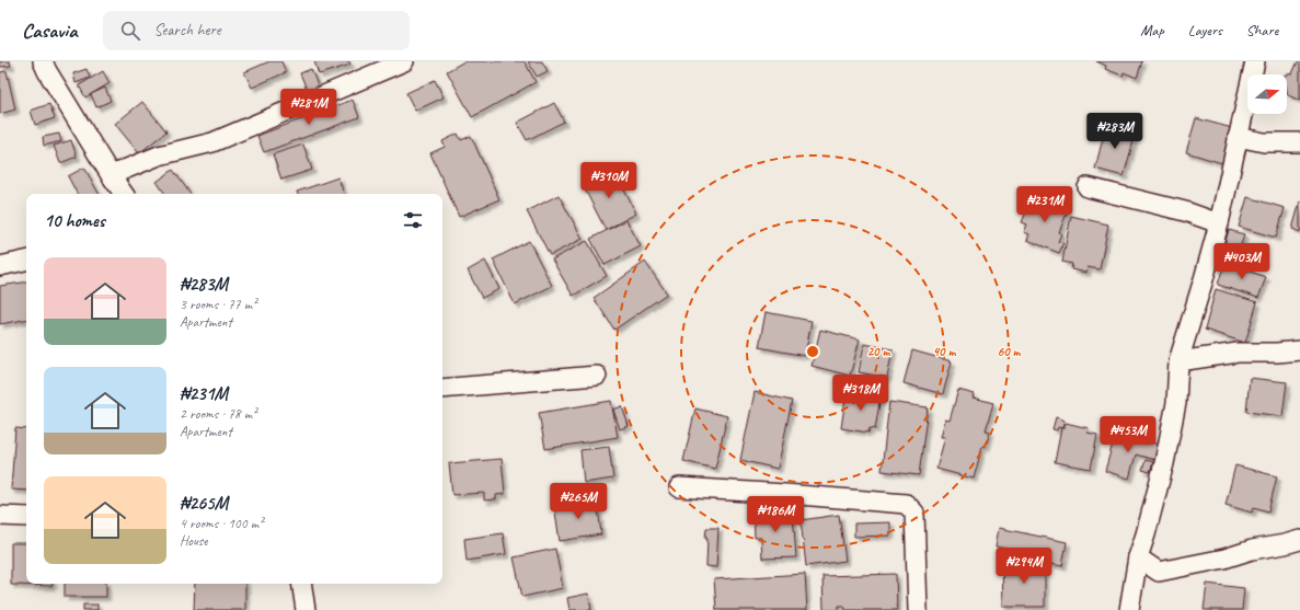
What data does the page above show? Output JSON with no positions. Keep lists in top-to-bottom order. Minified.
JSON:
{"north":"right","page":{"header":"Casavia","search":"Search here","nav":["Map","Layers","Share"],"price":["₦281M","₦283M","₦310M","₦231M","₦403M","₦318M","₦453M","₦265M","₦186M","₦294M"],"heading":"10 homes","list":[{"name":"₦283M","note":"3 rooms · 77 m² · Apartment"},{"name":"₦231M","note":"2 rooms · 78 m² · Apartment"},{"name":"₦265M","note":"4 rooms · 100 m² · House"}]},"rings":["20 m","40 m","60 m"]}
